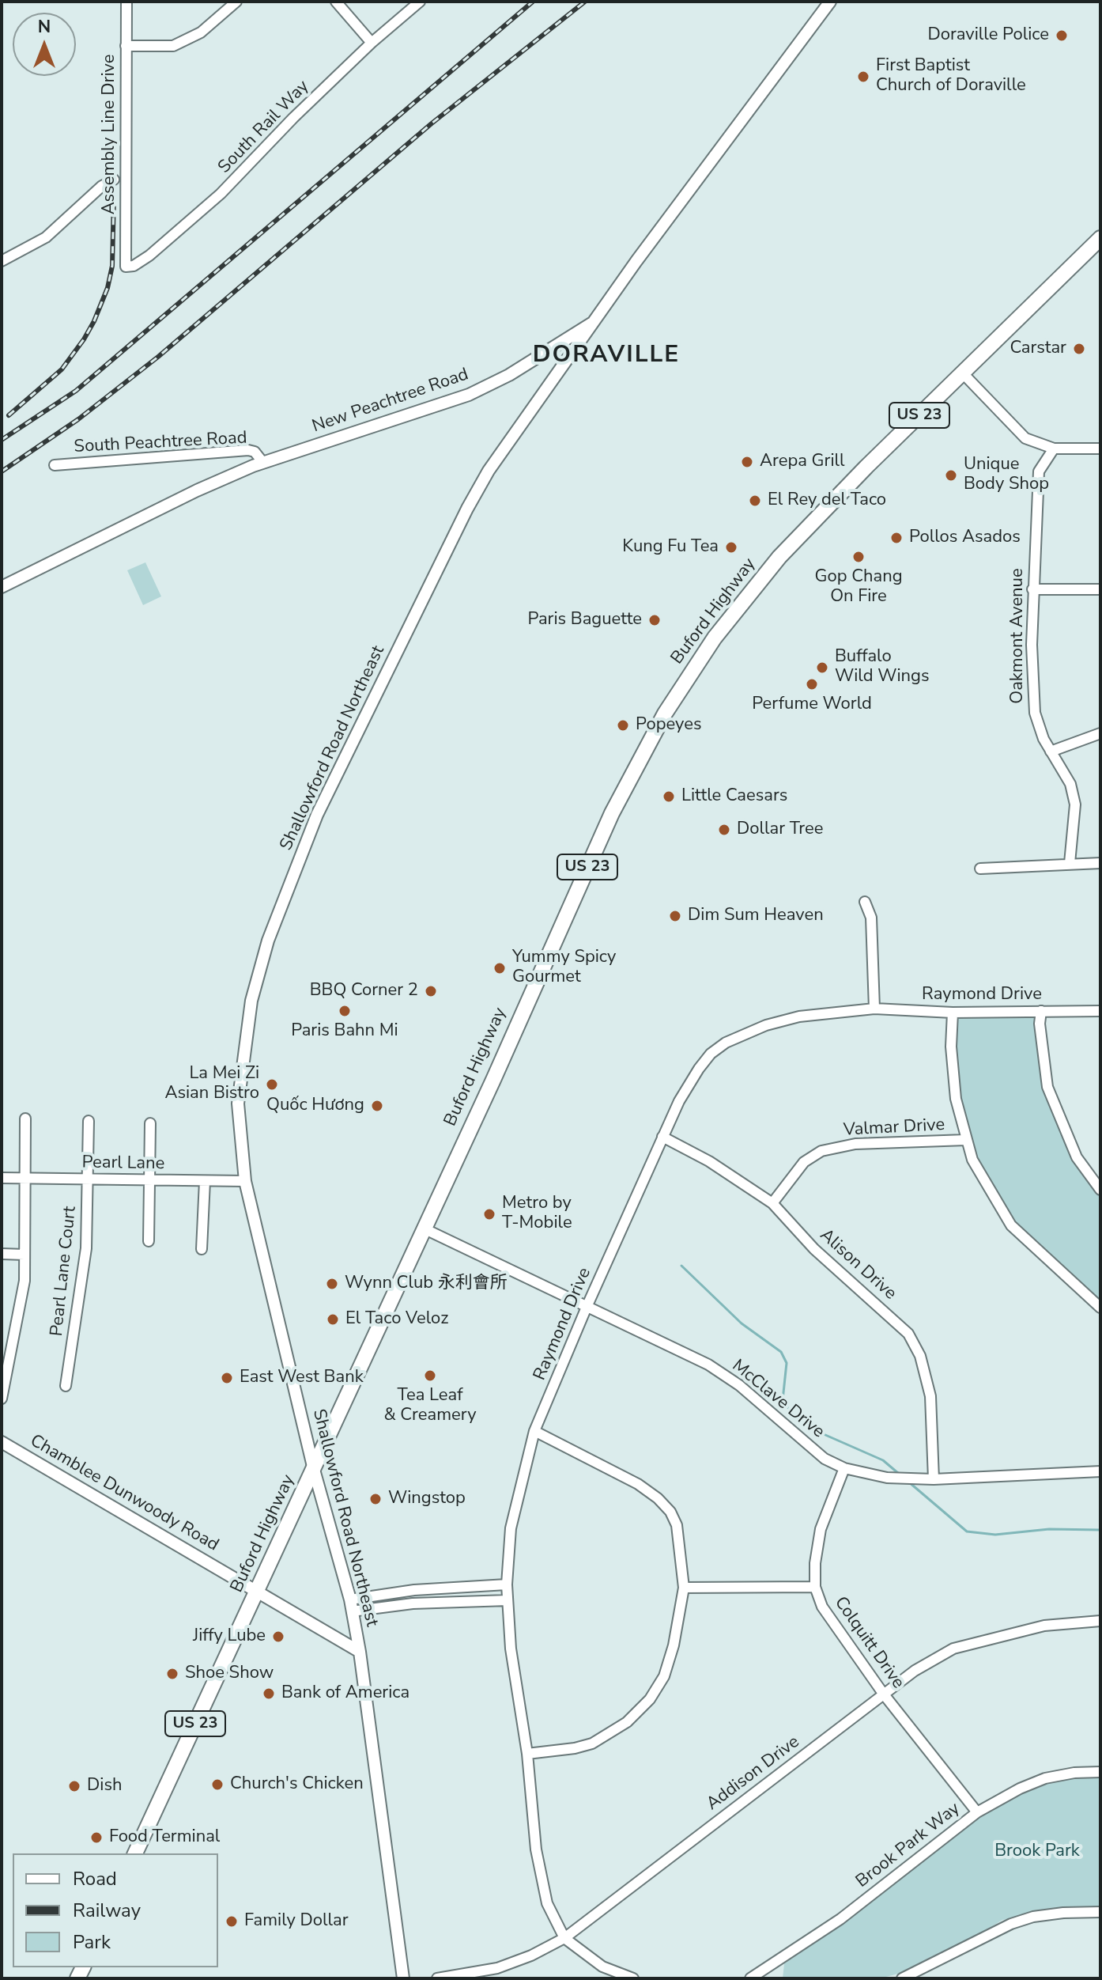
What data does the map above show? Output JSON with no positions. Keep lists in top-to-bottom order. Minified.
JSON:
{"streets":{"main road":["US 23","Buford Highway"],"street":["South Rail Way","Assembly Line Drive","New Peachtree Road","South Peachtree Road","Oakmont Avenue","Shallowford Road Northeast","Raymond Drive","Valmar Drive","Pearl Lane","Alison Drive","Pearl Lane Court","McClave Drive","Chamblee Dunwoody Road","Colquitt Drive","Addison Drive","Brook Park Way"]},"crossings":[["South Rail Way","Assembly Line Drive"],["New Peachtree Road","South Peachtree Road"],["New Peachtree Road","Shallowford Road Northeast"],["Buford Highway","Shallowford Road Northeast"],["Buford Highway","McClave Drive"],["Buford Highway","Chamblee Dunwoody Road"],["Shallowford Road Northeast","Pearl Lane"],["Shallowford Road Northeast","Chamblee Dunwoody Road"],["Raymond Drive","Alison Drive"],["Raymond Drive","McClave Drive"],["Raymond Drive","Addison Drive"],["Valmar Drive","Alison Drive"],["Pearl Lane","Pearl Lane Court"],["Alison Drive","McClave Drive"],["McClave Drive","Colquitt Drive"],["Colquitt Drive","Addison Drive"],["Colquitt Drive","Brook Park Way"]],"districts":["DORAVILLE"],"parks":["Brook Park"],"places":["Doraville Police","First Baptist Church of Doraville","Carstar","Arepa Grill","Unique Body Shop","El Rey del Taco","Pollos Asados","Kung Fu Tea","Gop Chang On Fire","Paris Baguette","Buffalo Wild Wings","Perfume World","Popeyes","Little Caesars","Dollar Tree","Dim Sum Heaven","Yummy Spicy Gourmet","BBQ Corner 2","Paris Bahn Mi","La Mei Zi Asian Bistro","Quốc Hương","Metro by T-Mobile","Wynn Club 永利會所","El Taco Veloz","Tea Leaf & Creamery","East West Bank","Wingstop","Jiffy Lube","Shoe Show","Bank of America","Church's Chicken","Dish","Food Terminal","Family Dollar"],"legend":["Road","Railway","Park"],"north":"top"}
